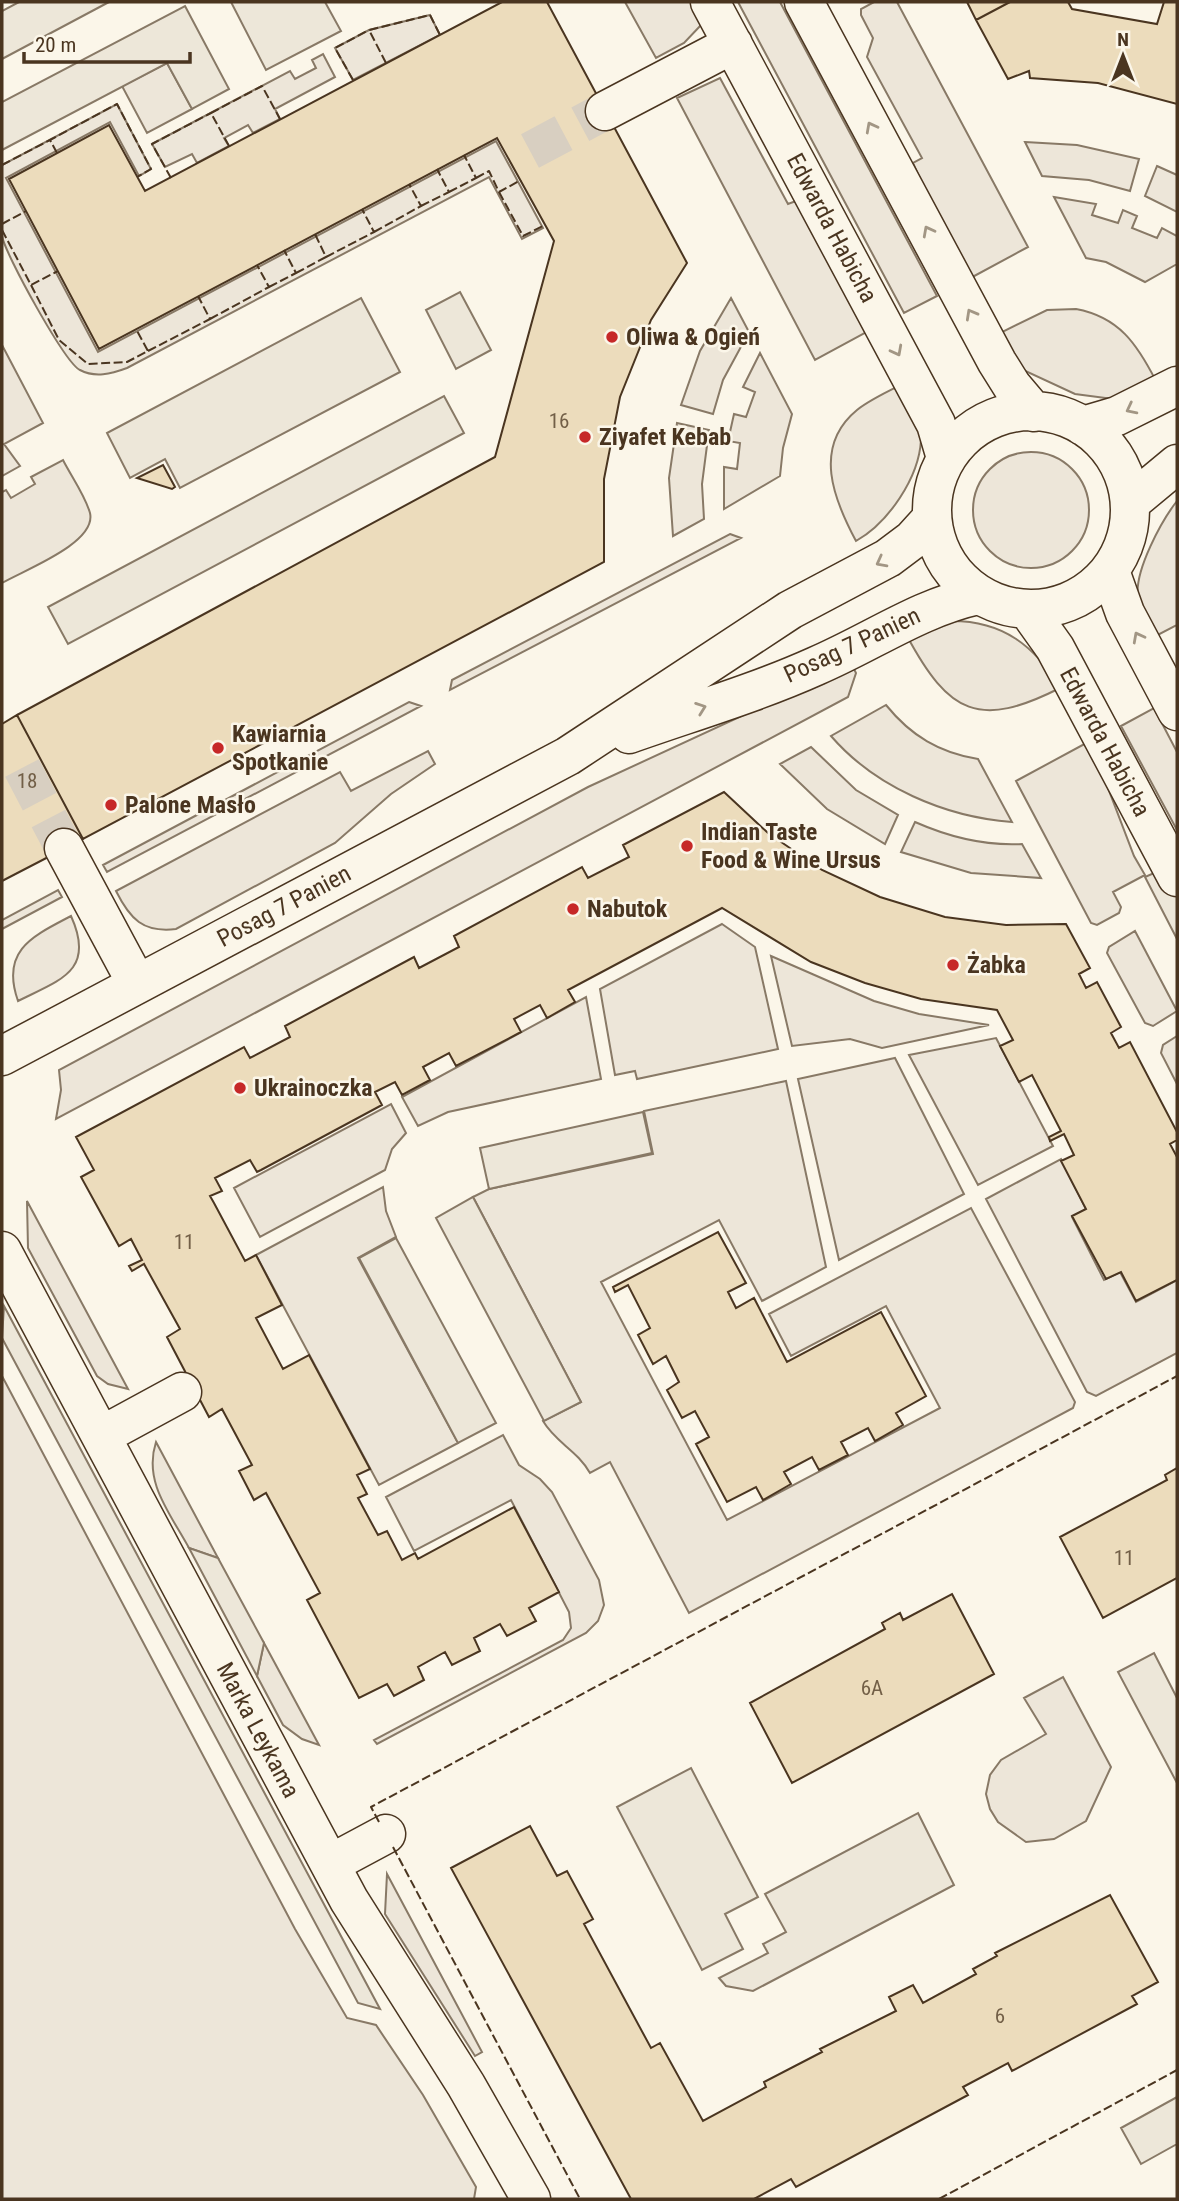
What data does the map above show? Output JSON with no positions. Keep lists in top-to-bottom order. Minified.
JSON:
{"streets":{"street":["Edwarda Habicha","Posag 7 Panien","Marka Leykama"]},"crossings":[["Edwarda Habicha","Posag 7 Panien"]],"places":["Oliwa & Ogień","Ziyafet Kebab","Kawiarnia Spotkanie","Palone Masło","Indian Taste Food & Wine Ursus","Nabutok","Żabka","Ukrainoczka"],"house_numbers":["16","18","11","11","6A","6"],"scale_bar":"20 m","north":"top"}
